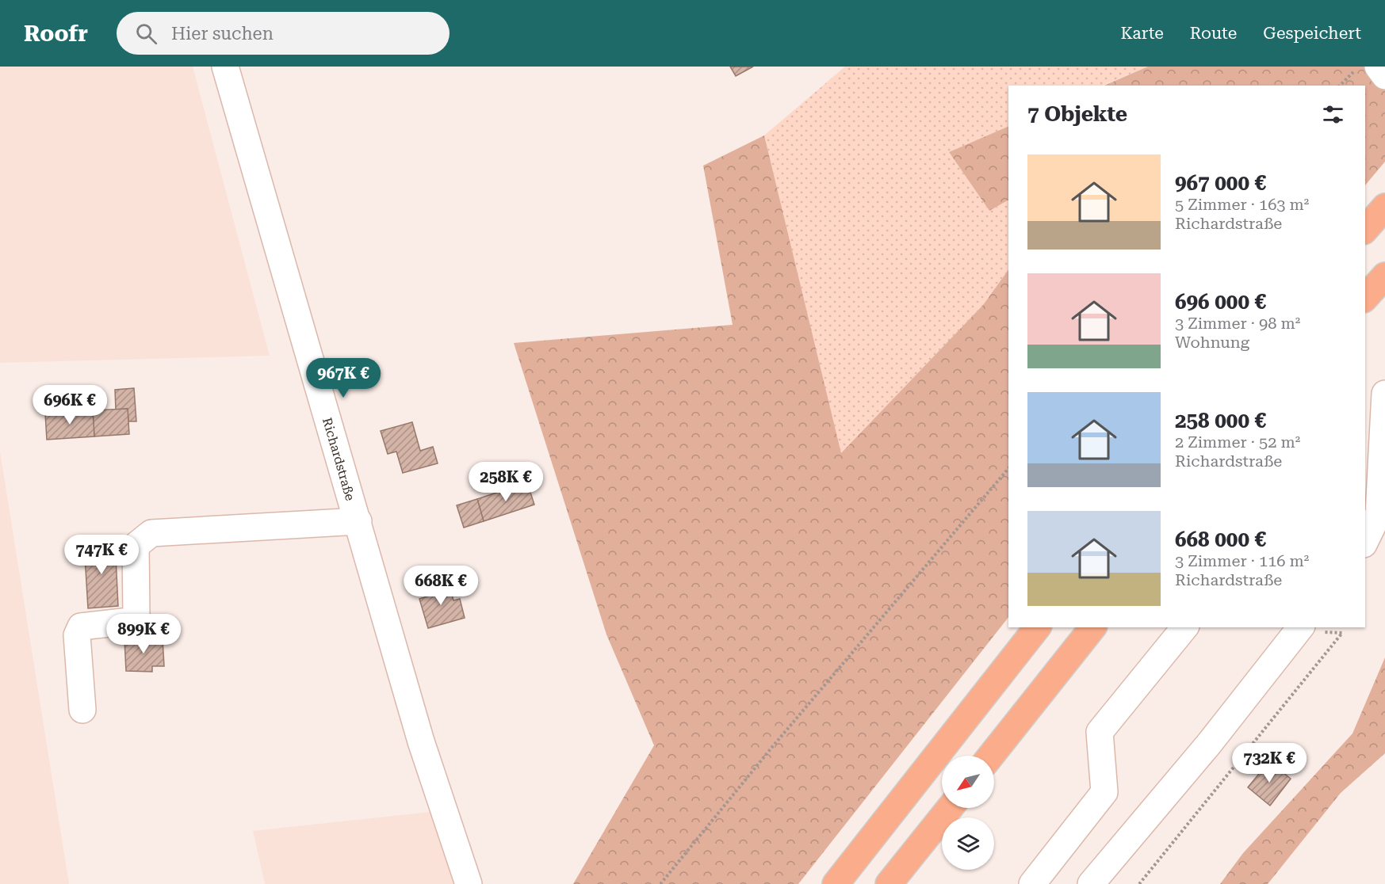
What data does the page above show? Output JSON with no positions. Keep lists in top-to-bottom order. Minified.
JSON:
{"streets":{"street":["Richardstraße"]},"north":"bottom left","page":{"header":"Roofr","search":"Hier suchen","nav":["Karte","Route","Gespeichert"],"heading":"7 Objekte","list":[{"name":"967 000 €","note":"5 Zimmer · 163 m² · Richardstraße"},{"name":"696 000 €","note":"3 Zimmer · 98 m² · Wohnung"},{"name":"258 000 €","note":"2 Zimmer · 52 m² · Richardstraße"},{"name":"668 000 €","note":"3 Zimmer · 116 m² · Richardstraße"}],"price":["967K €","696K €","258K €","747K €","668K €","899K €","732K €"]}}
